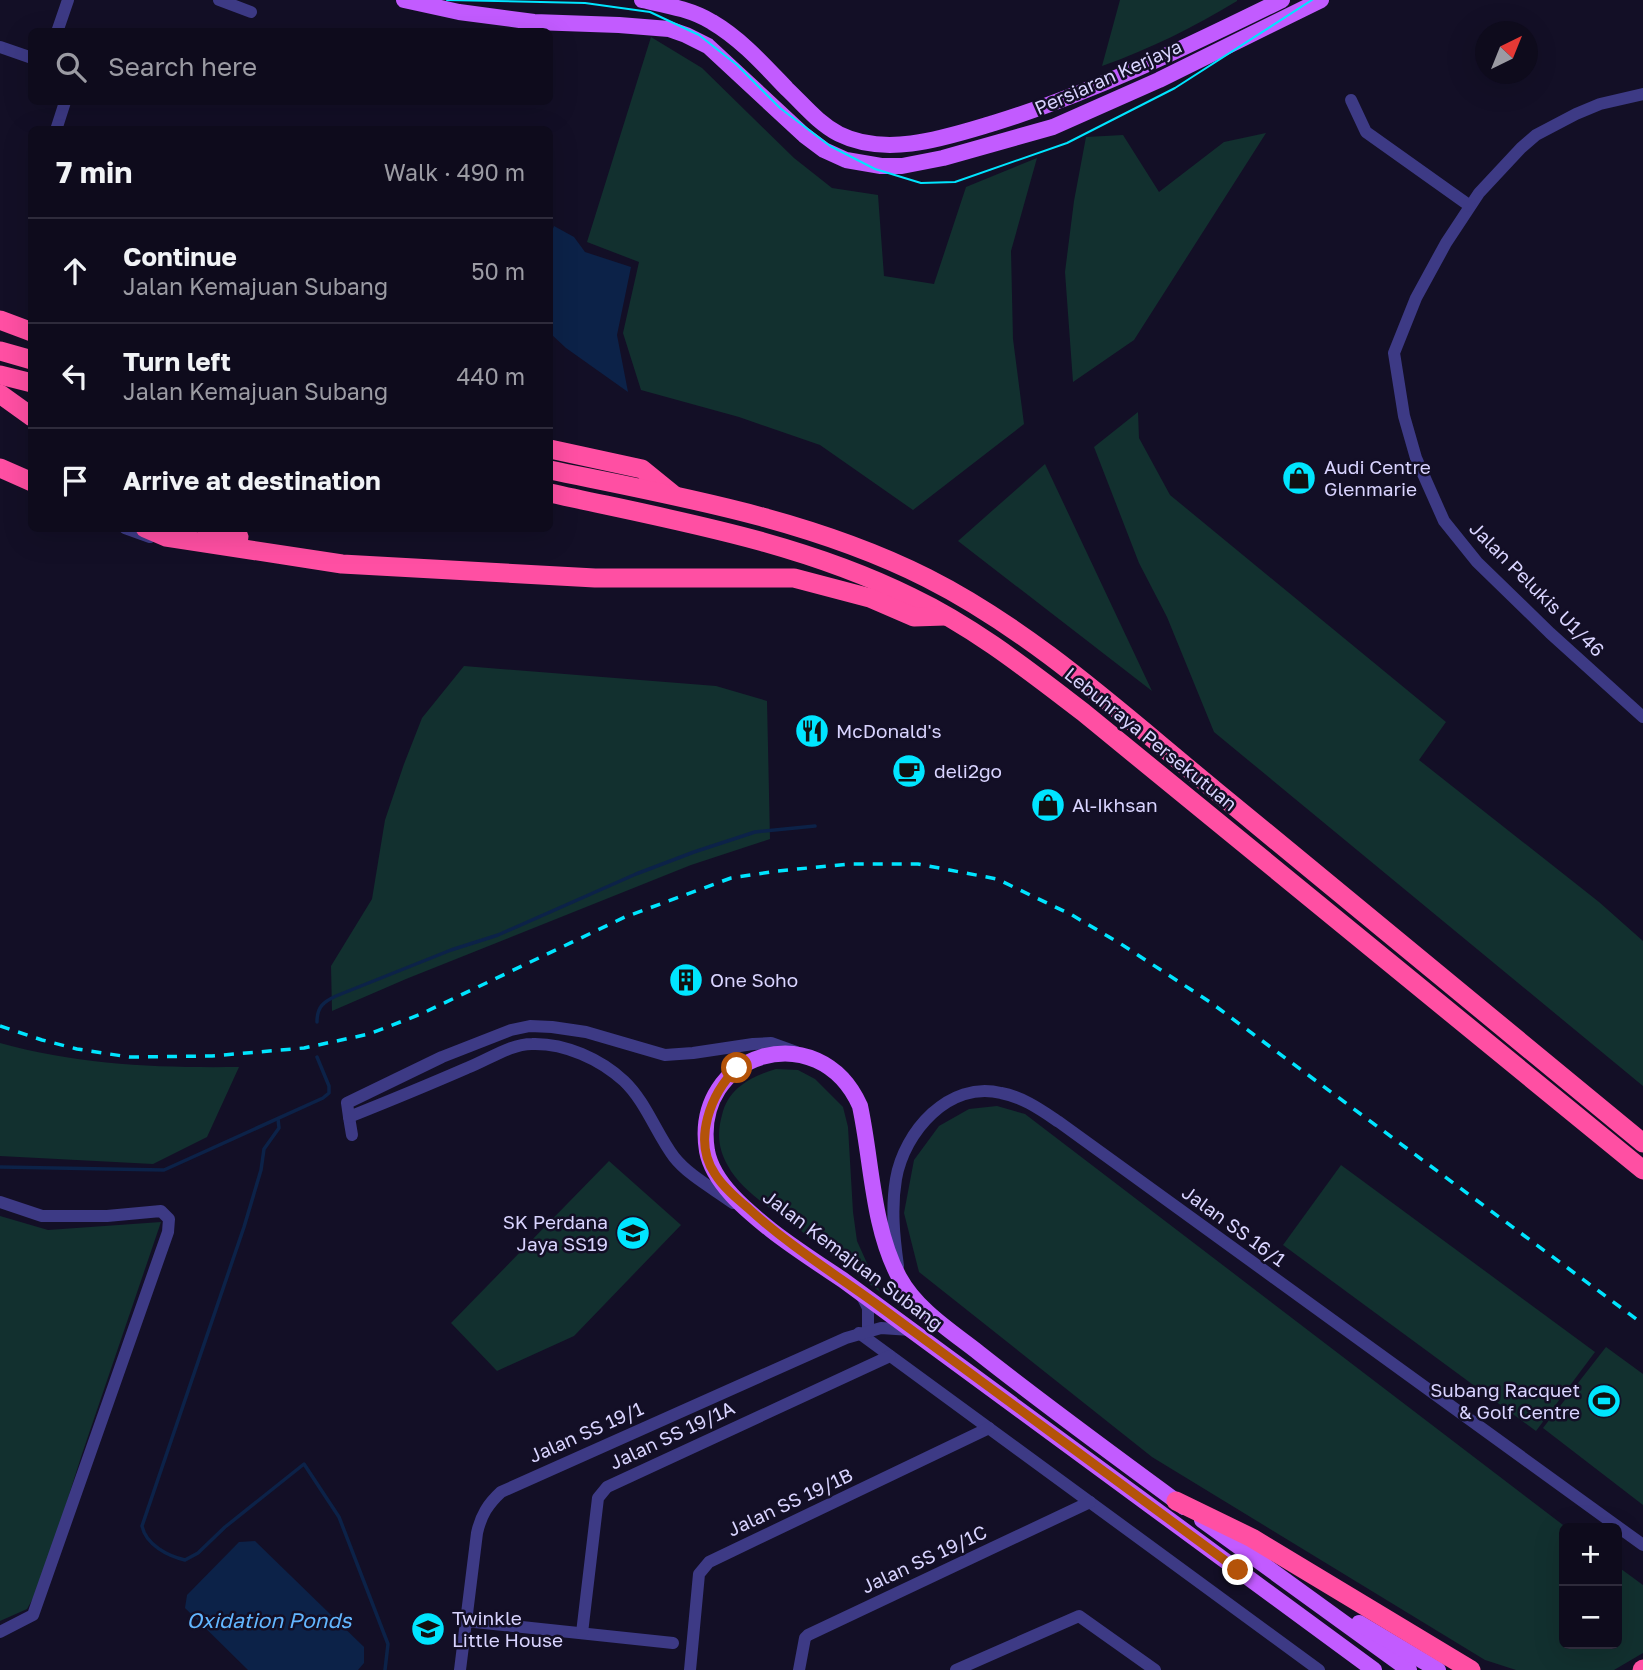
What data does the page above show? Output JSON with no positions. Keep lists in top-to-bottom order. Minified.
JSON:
{"streets":{"highway":["Lebuhraya Persekutuan"],"main road":["Persiaran Kerjaya","Jalan Kemajuan Subang"],"street":["Jalan Pelukis U1/46","Jalan SS 16/1","Jalan SS 19/1","Jalan SS 19/1A","Jalan SS 19/1B","Jalan SS 19/1C"]},"crossings":[["Jalan SS 16/1","Jalan Kemajuan Subang"],["Jalan Kemajuan Subang","Jalan SS 19/1"]],"water":["Oxidation Ponds"],"places":{"shop":["Audi Centre Glenmarie","Al-Ikhsan"],"restaurant":["McDonald's"],"cafe":["deli2go"],"building":["One Soho"],"school or university":["SK Perdana Jaya SS19","Twinkle Little House"],"sports":["Subang Racquet & Golf Centre"]},"north":"top right","page":{"search":"Search here","heading":["7 min","Walk · 490 m"],"list":[["Continue","Jalan Kemajuan Subang","50 m"],["Turn left","Jalan Kemajuan Subang","440 m"],"Arrive at destination"],"map_buttons":["+","−"]}}
